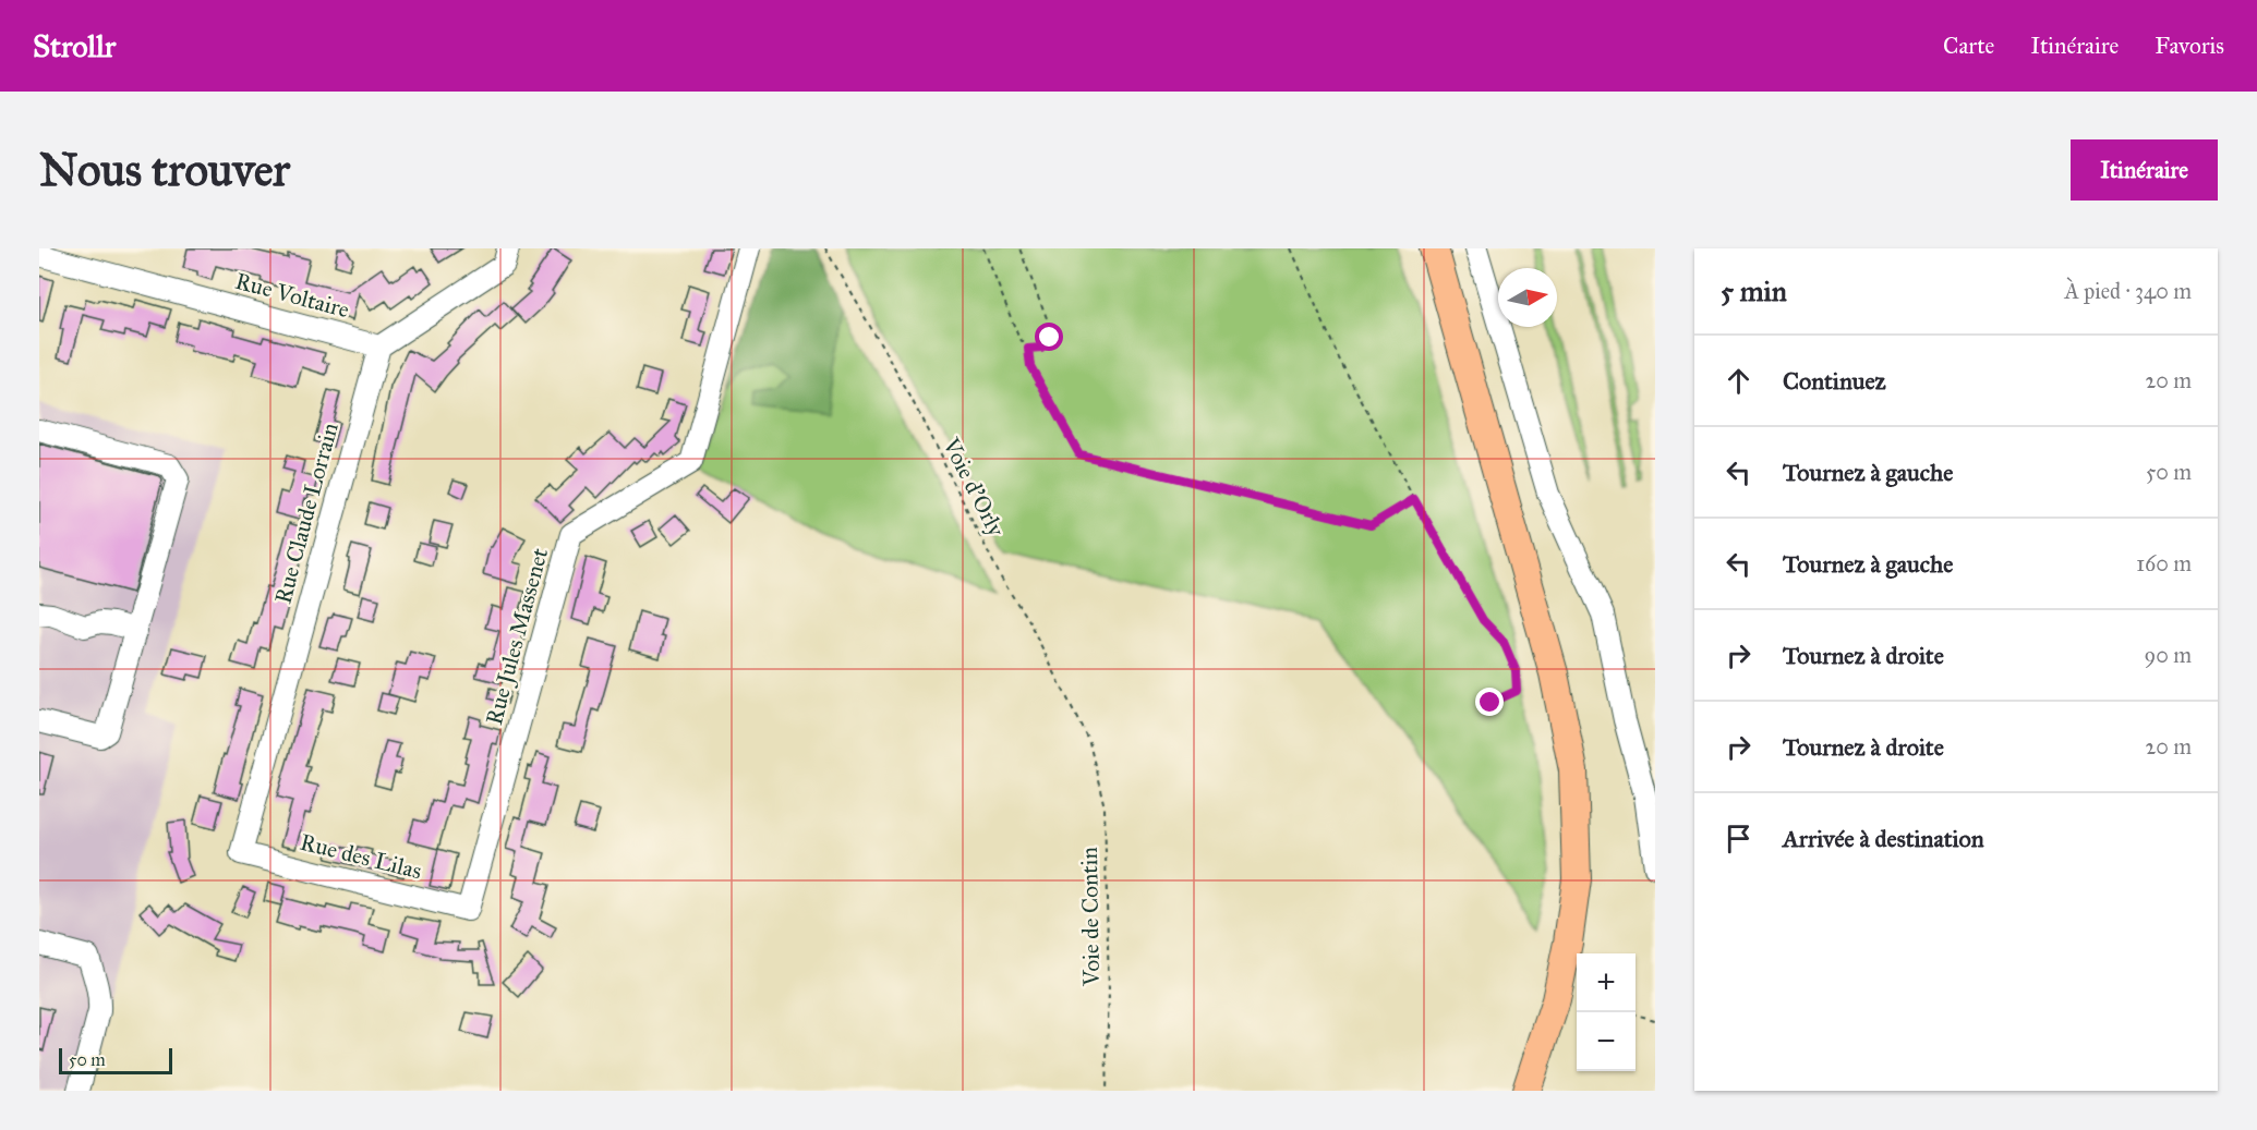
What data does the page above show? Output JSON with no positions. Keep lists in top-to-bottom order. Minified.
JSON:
{"streets":{"street":["Rue Voltaire","Rue Claude Lorrain","Rue Jules Massenet","Rue des Lilas"],"path":["Voie d'Orly","Voie de Contin"]},"crossings":[["Rue Voltaire","Rue Claude Lorrain"],["Voie d'Orly","Voie de Contin"],["Rue Claude Lorrain","Rue des Lilas"],["Rue Jules Massenet","Rue des Lilas"]],"scale_bar":"50 m","north":"right","page":{"header":"Strollr","nav":["Carte","Itinéraire","Favoris"],"buttons":"Itinéraire","title":"Nous trouver","heading":["5 min","À pied · 340 m"],"list":[["Continuez","20 m"],["Tournez à gauche","50 m"],["Tournez à gauche","160 m"],["Tournez à droite","90 m"],["Tournez à droite","20 m"],"Arrivée à destination"],"map_buttons":["+","−"],"scale":"50 m"}}
